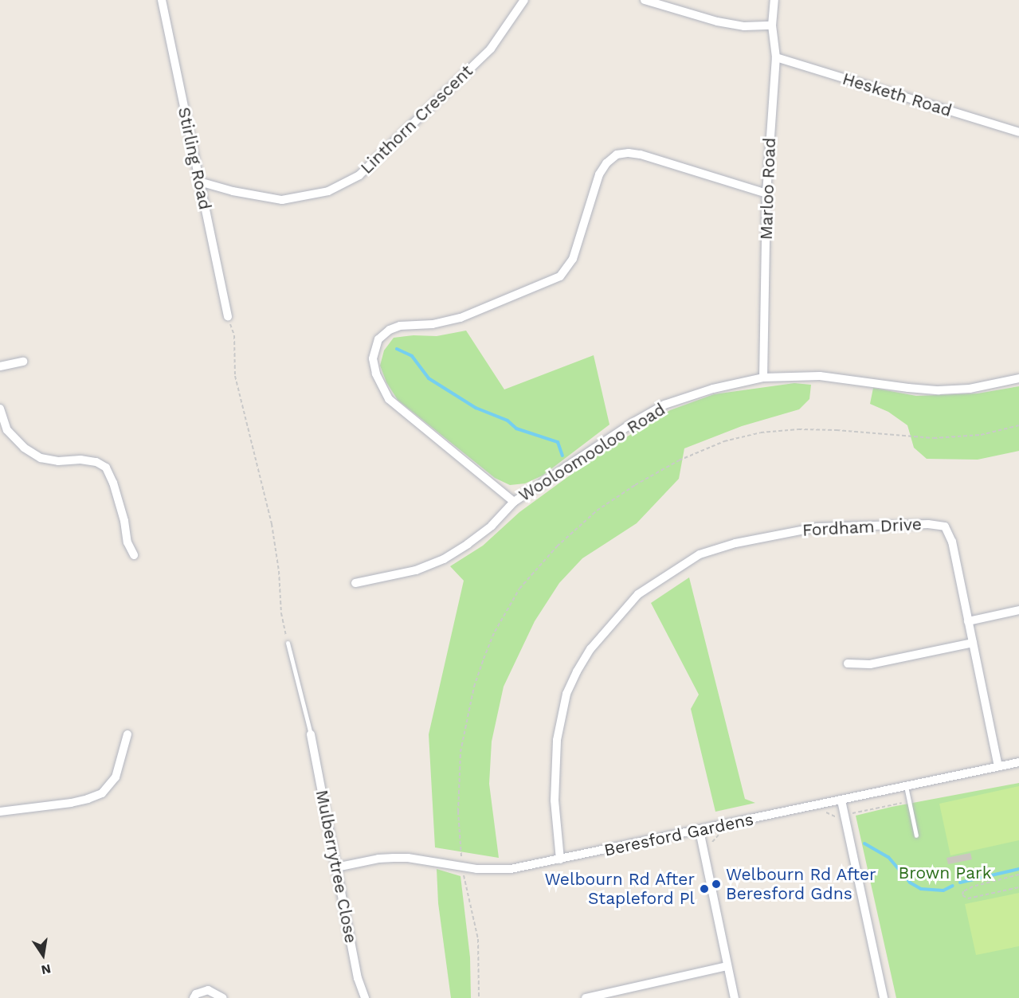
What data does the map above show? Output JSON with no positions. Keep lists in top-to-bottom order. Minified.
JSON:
{"streets":{"street":["Hesketh Road","Linthorn Crescent","Stirling Road","Marloo Road","Wooloomooloo Road","Fordham Drive","Beresford Gardens","Mulberrytree Close"]},"crossings":[["Hesketh Road","Marloo Road"],["Linthorn Crescent","Stirling Road"],["Marloo Road","Wooloomooloo Road"],["Fordham Drive","Beresford Gardens"],["Beresford Gardens","Mulberrytree Close"]],"parks":["Brown Park"],"places":["Welbourn Rd After Beresford Gdns","Welbourn Rd After Stapleford Pl"],"north":"bottom"}
